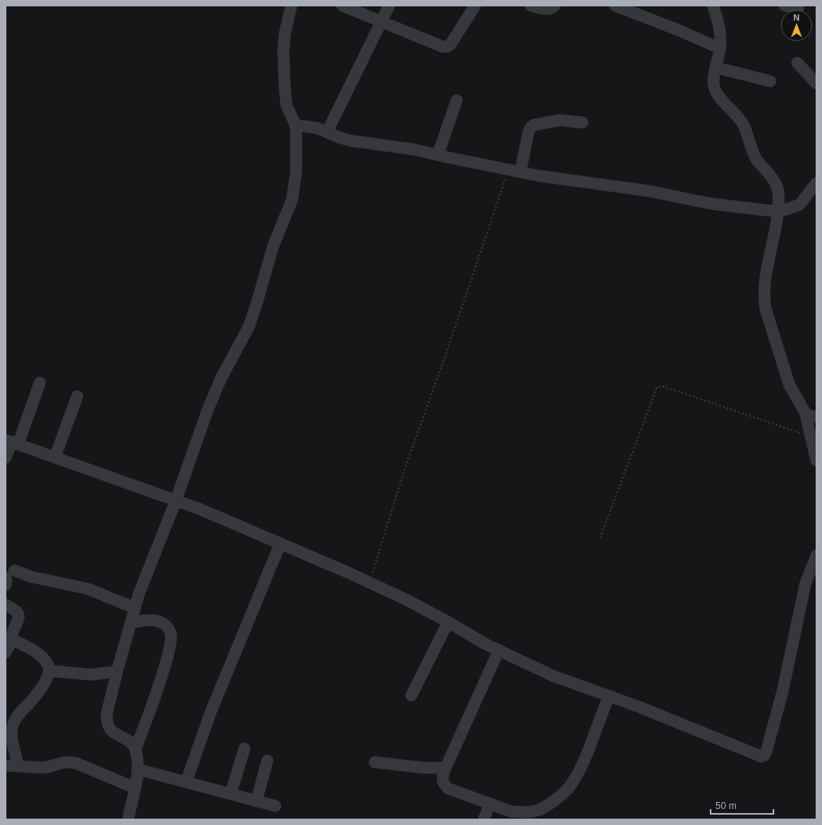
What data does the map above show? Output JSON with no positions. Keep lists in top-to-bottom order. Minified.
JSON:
{"scale_bar":"50 m","north":"top"}
